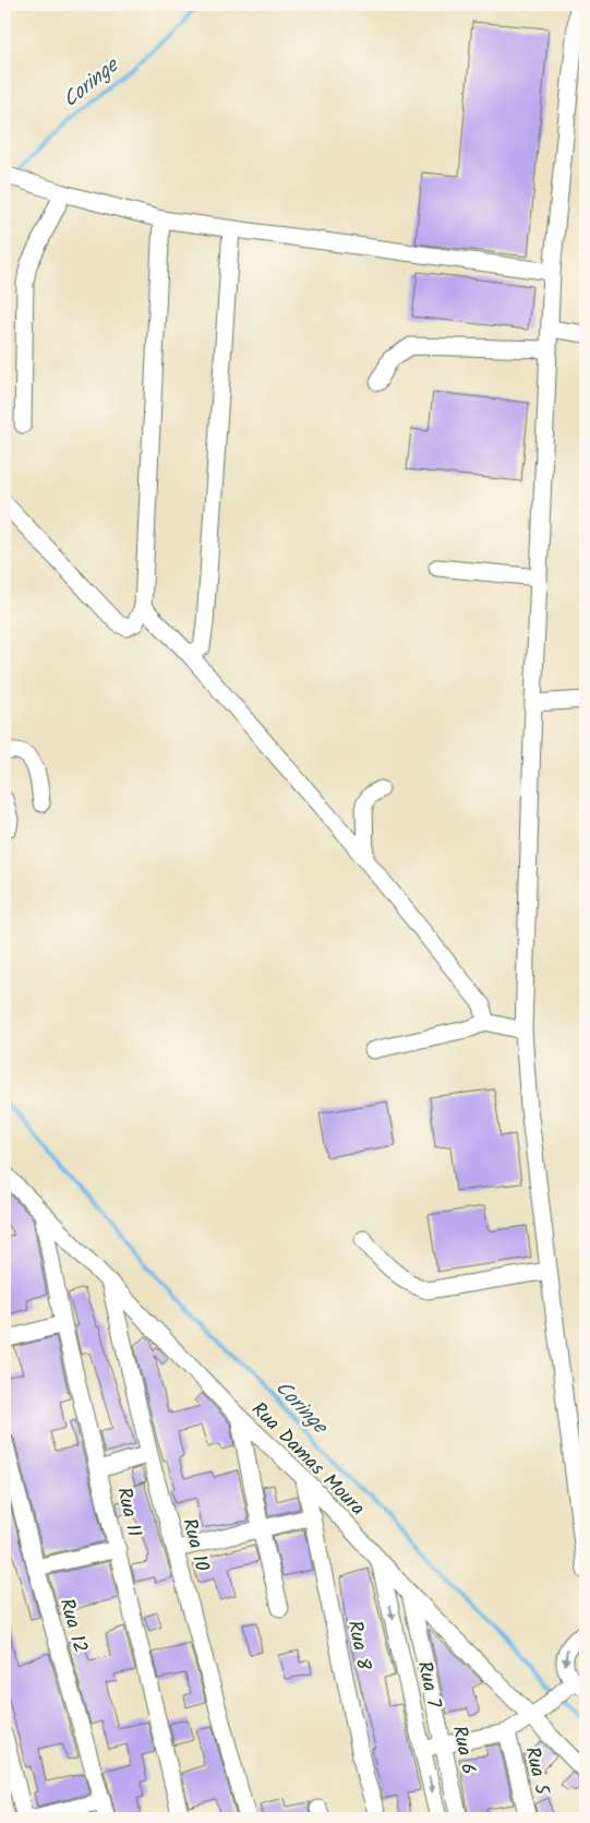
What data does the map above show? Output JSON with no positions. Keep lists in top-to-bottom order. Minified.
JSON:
{"streets":{"street":["Rua Damas Moura","Rua 11","Rua 10","Rua 12","Rua 8","Rua 7","Rua 6","Rua 5"]},"crossings":[["Rua Damas Moura","Rua 11"],["Rua Damas Moura","Rua 10"],["Rua Damas Moura","Rua 8"],["Rua Damas Moura","Rua 7"],["Rua Damas Moura","Rua 6"]],"one_way":["Rua 7"],"water":["Coringe"]}
